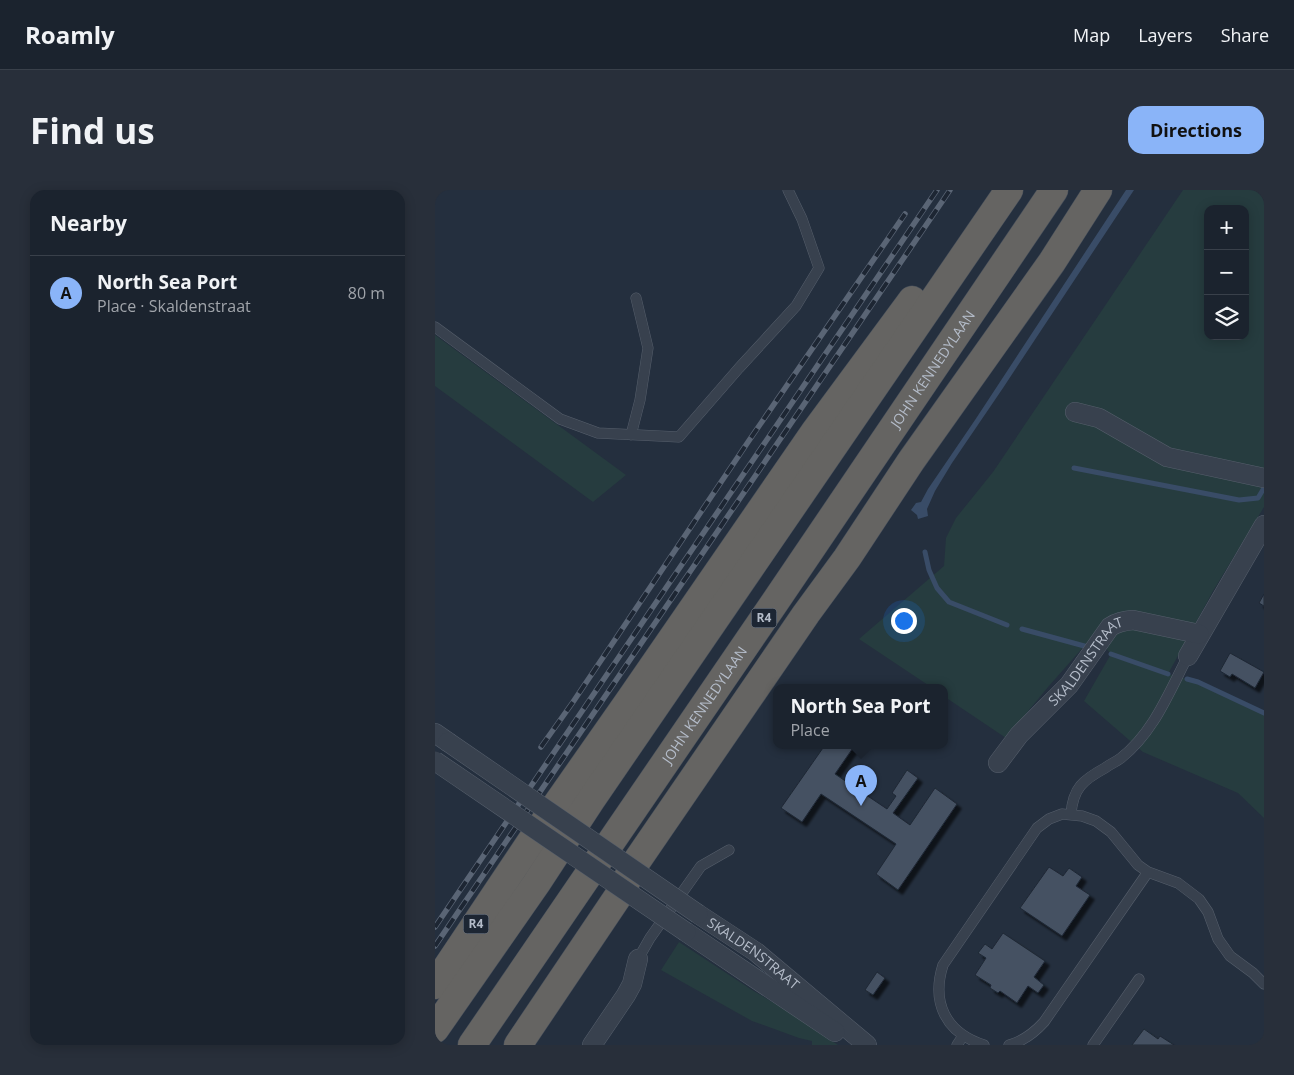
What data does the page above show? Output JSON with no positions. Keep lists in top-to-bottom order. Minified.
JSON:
{"streets":{"highway":["JOHN KENNEDYLAAN","R4"],"street":["SKALDENSTRAAT"]},"page":{"header":"Roamly","nav":["Map","Layers","Share"],"buttons":"Directions","title":"Find us","heading":"Nearby","map_buttons":["+","−"],"list":[{"mark":"A","name":"North Sea Port","note":"Place · Skaldenstraat","value":"80 m"}],"popup":["North Sea Port","Place"],"pins":"A"}}
